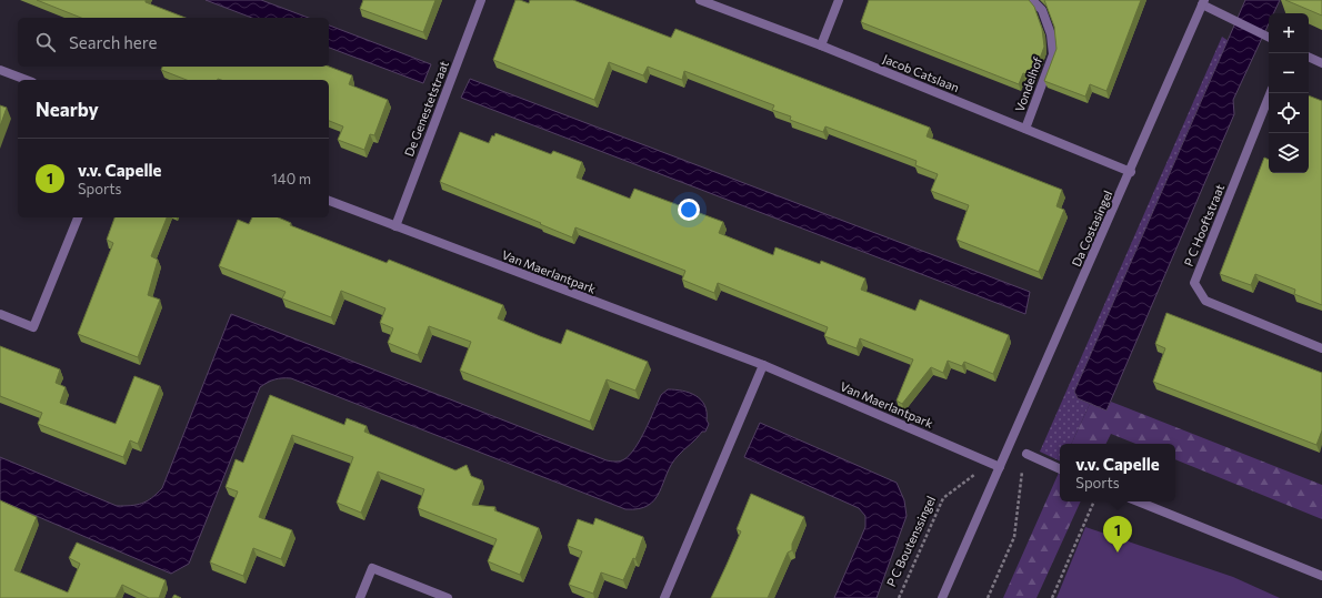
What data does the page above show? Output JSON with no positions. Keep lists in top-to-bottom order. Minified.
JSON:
{"streets":{"street":["Jacob Catslaan","Vondelhof","De Genestetstraat","P C Hooftstraat","Da Costasingel","Van Maerlantpark"],"path":["P C Boutenssingel"]},"crossings":[["Jacob Catslaan","Vondelhof"],["Jacob Catslaan","Da Costasingel"],["De Genestetstraat","Van Maerlantpark"],["Da Costasingel","Van Maerlantpark"],["Van Maerlantpark","P C Boutenssingel"]],"page":{"map_buttons":["+","−"],"search":"Search here","heading":"Nearby","list":[{"mark":"1","name":"v.v. Capelle","note":"Sports","value":"140 m"}],"popup":["v.v. Capelle","Sports"],"pins":"1"}}
